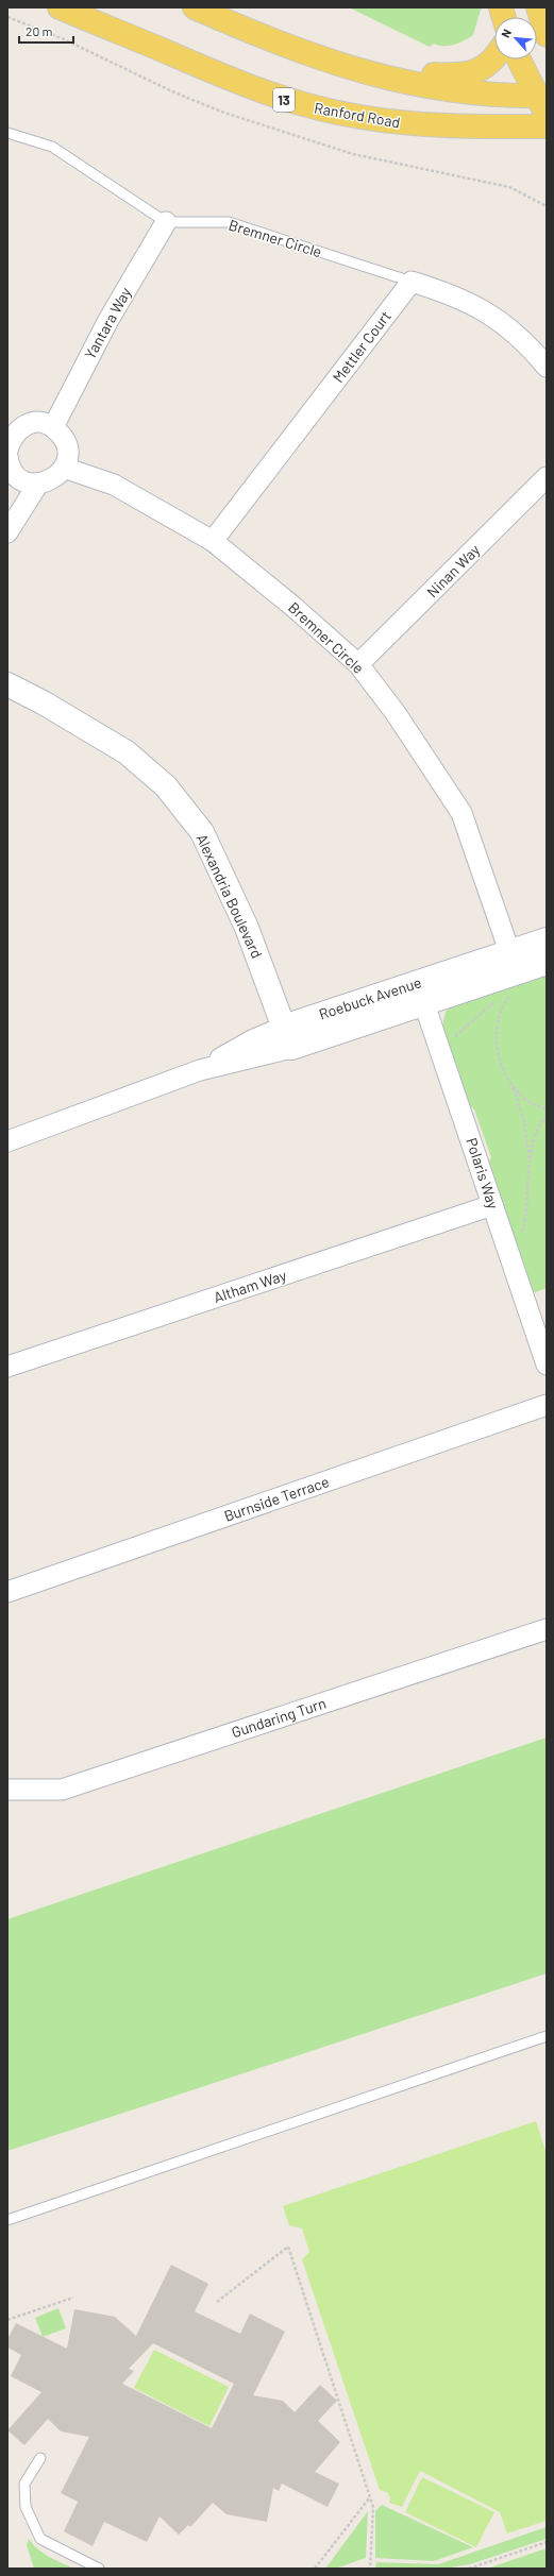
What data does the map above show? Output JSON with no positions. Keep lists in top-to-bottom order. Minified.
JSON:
{"streets":{"main road":["13","Ranford Road"],"street":["Bremner Circle","Yantara Way","Mettler Court","Ninan Way","Alexandria Boulevard","Roebuck Avenue","Polaris Way","Altham Way","Burnside Terrace","Gundaring Turn"]},"crossings":[["Bremner Circle","Yantara Way"],["Bremner Circle","Mettler Court"],["Bremner Circle","Ninan Way"],["Bremner Circle","Roebuck Avenue"],["Alexandria Boulevard","Roebuck Avenue"],["Roebuck Avenue","Polaris Way"],["Polaris Way","Altham Way"]],"scale_bar":"20 m","north":"top left"}
